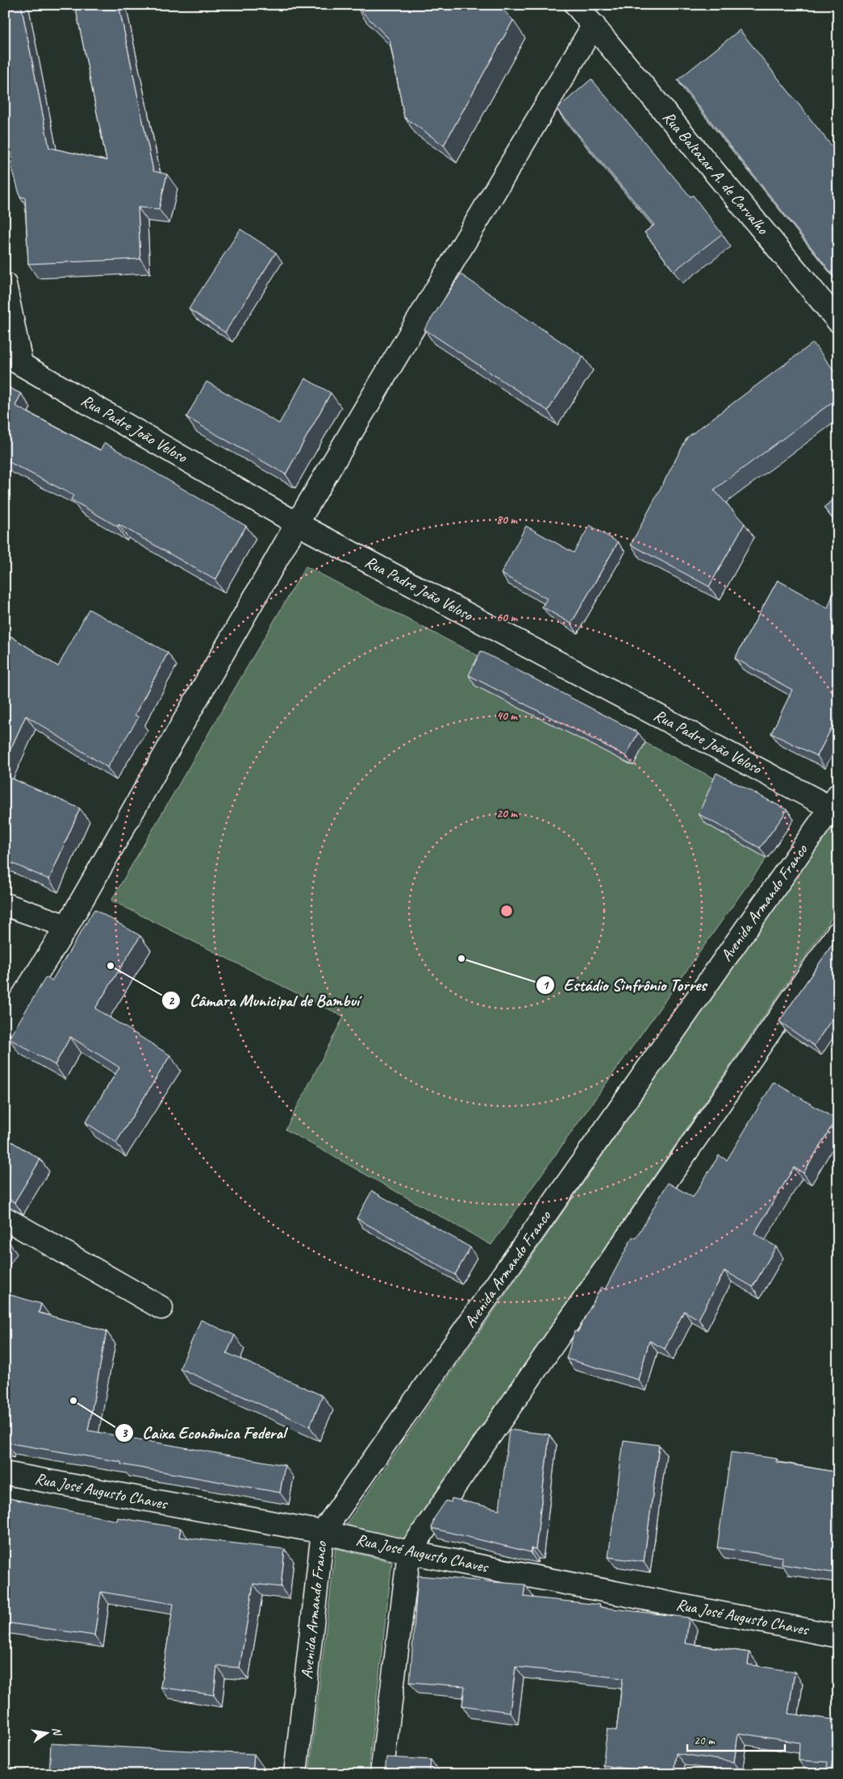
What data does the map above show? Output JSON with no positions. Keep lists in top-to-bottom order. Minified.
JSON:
{"streets":{"street":["Rua Baltazar A. de Carvalho","Rua Padre João Veloso","Avenida Armando Franco","Rua José Augusto Chaves"]},"crossings":[["Rua Padre João Veloso","Avenida Armando Franco"],["Avenida Armando Franco","Rua José Augusto Chaves"]],"places":["Estádio Sinfrônio Torres","Câmara Municipal de Bambuí","Caixa Econômica Federal"],"scale_bar":"20 m","north":"right","rings":["80 m","60 m","40 m","20 m"]}
